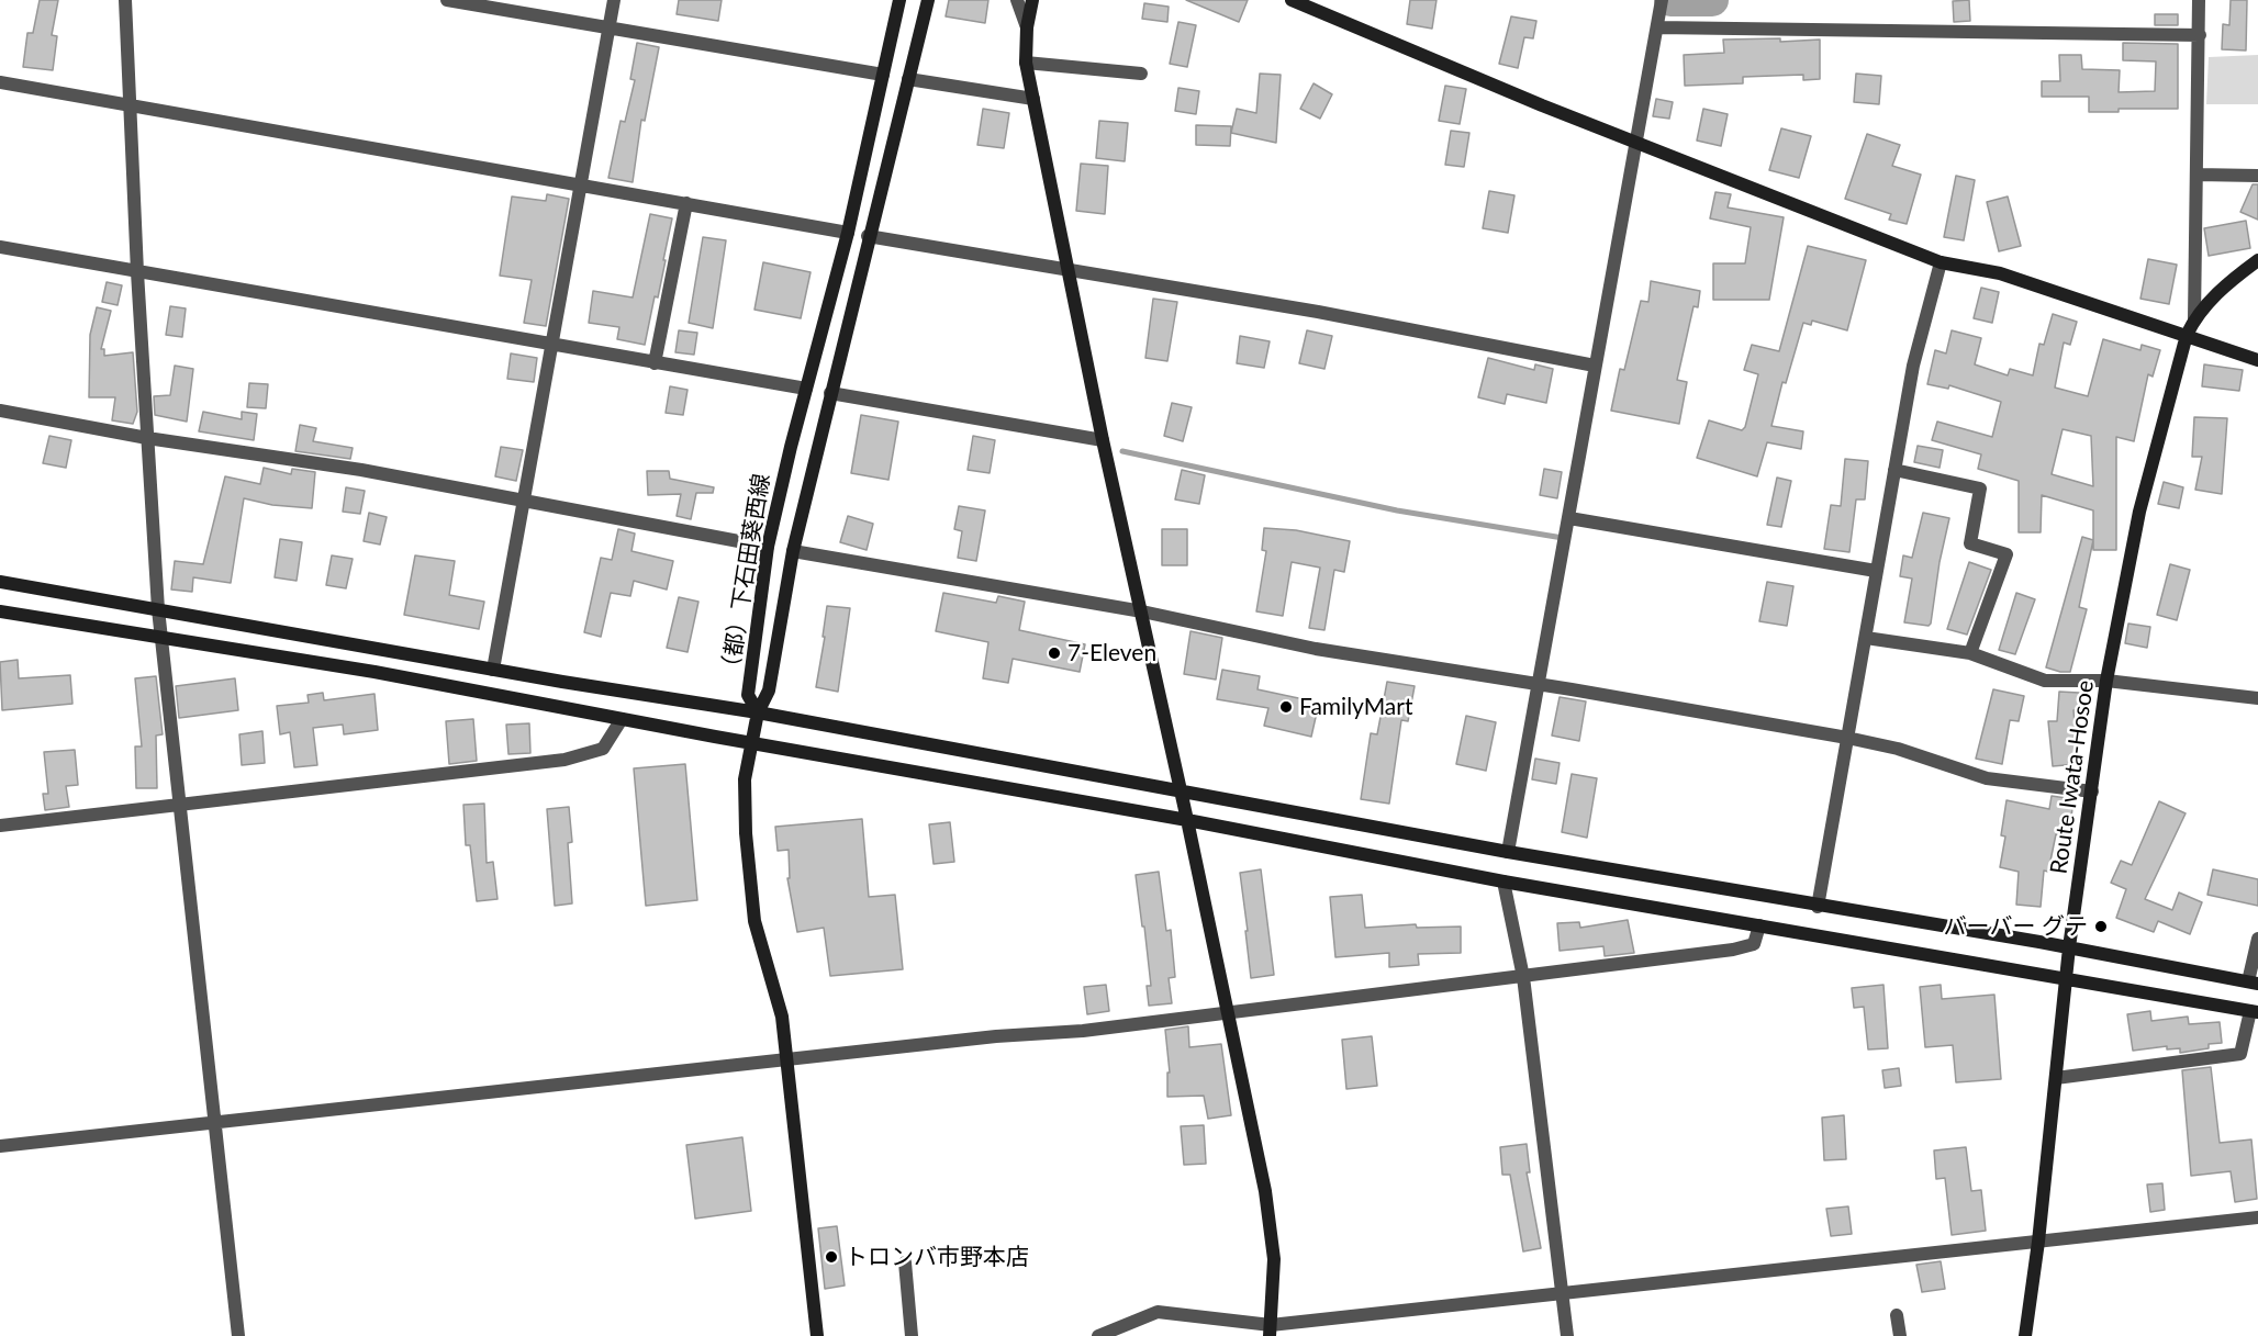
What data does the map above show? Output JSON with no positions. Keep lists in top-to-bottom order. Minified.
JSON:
{"streets":{"street":["（都）下石田葵西線","Route Iwata-Hosoe"]},"places":["7-Eleven","FamilyMart","バーバー グテ","トロンバ市野本店"]}
